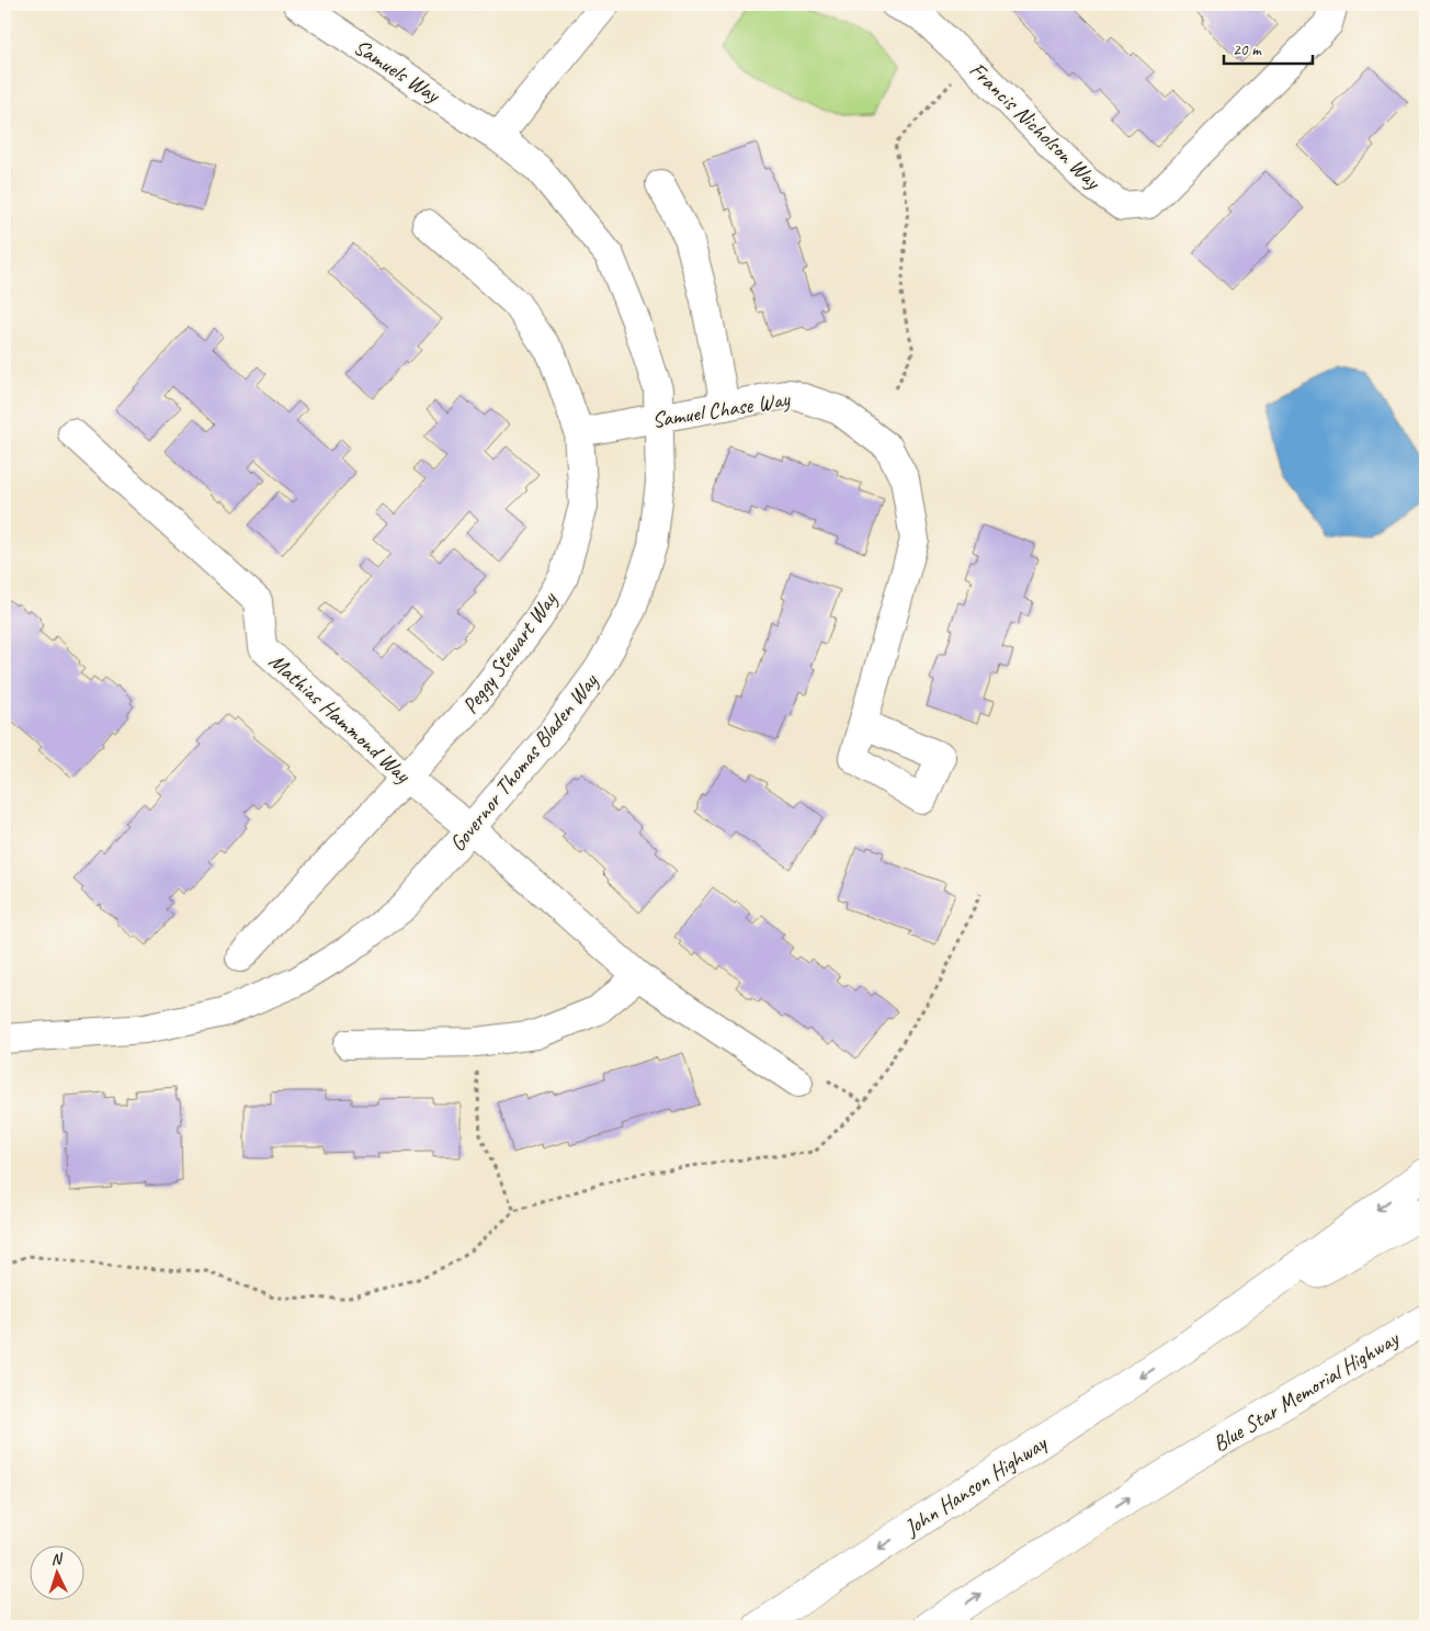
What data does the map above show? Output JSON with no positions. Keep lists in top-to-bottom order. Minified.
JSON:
{"streets":{"highway":["Blue Star Memorial Highway","John Hanson Highway"],"street":["Samuels Way","Francis Nicholson Way","Samuel Chase Way","Peggy Stewart Way","Mathias Hammond Way","Governor Thomas Bladen Way"]},"crossings":[["Samuels Way","Governor Thomas Bladen Way"],["Samuel Chase Way","Peggy Stewart Way"],["Samuel Chase Way","Governor Thomas Bladen Way"],["Peggy Stewart Way","Mathias Hammond Way"],["Mathias Hammond Way","Governor Thomas Bladen Way"]],"scale_bar":"20 m","north":"top"}
